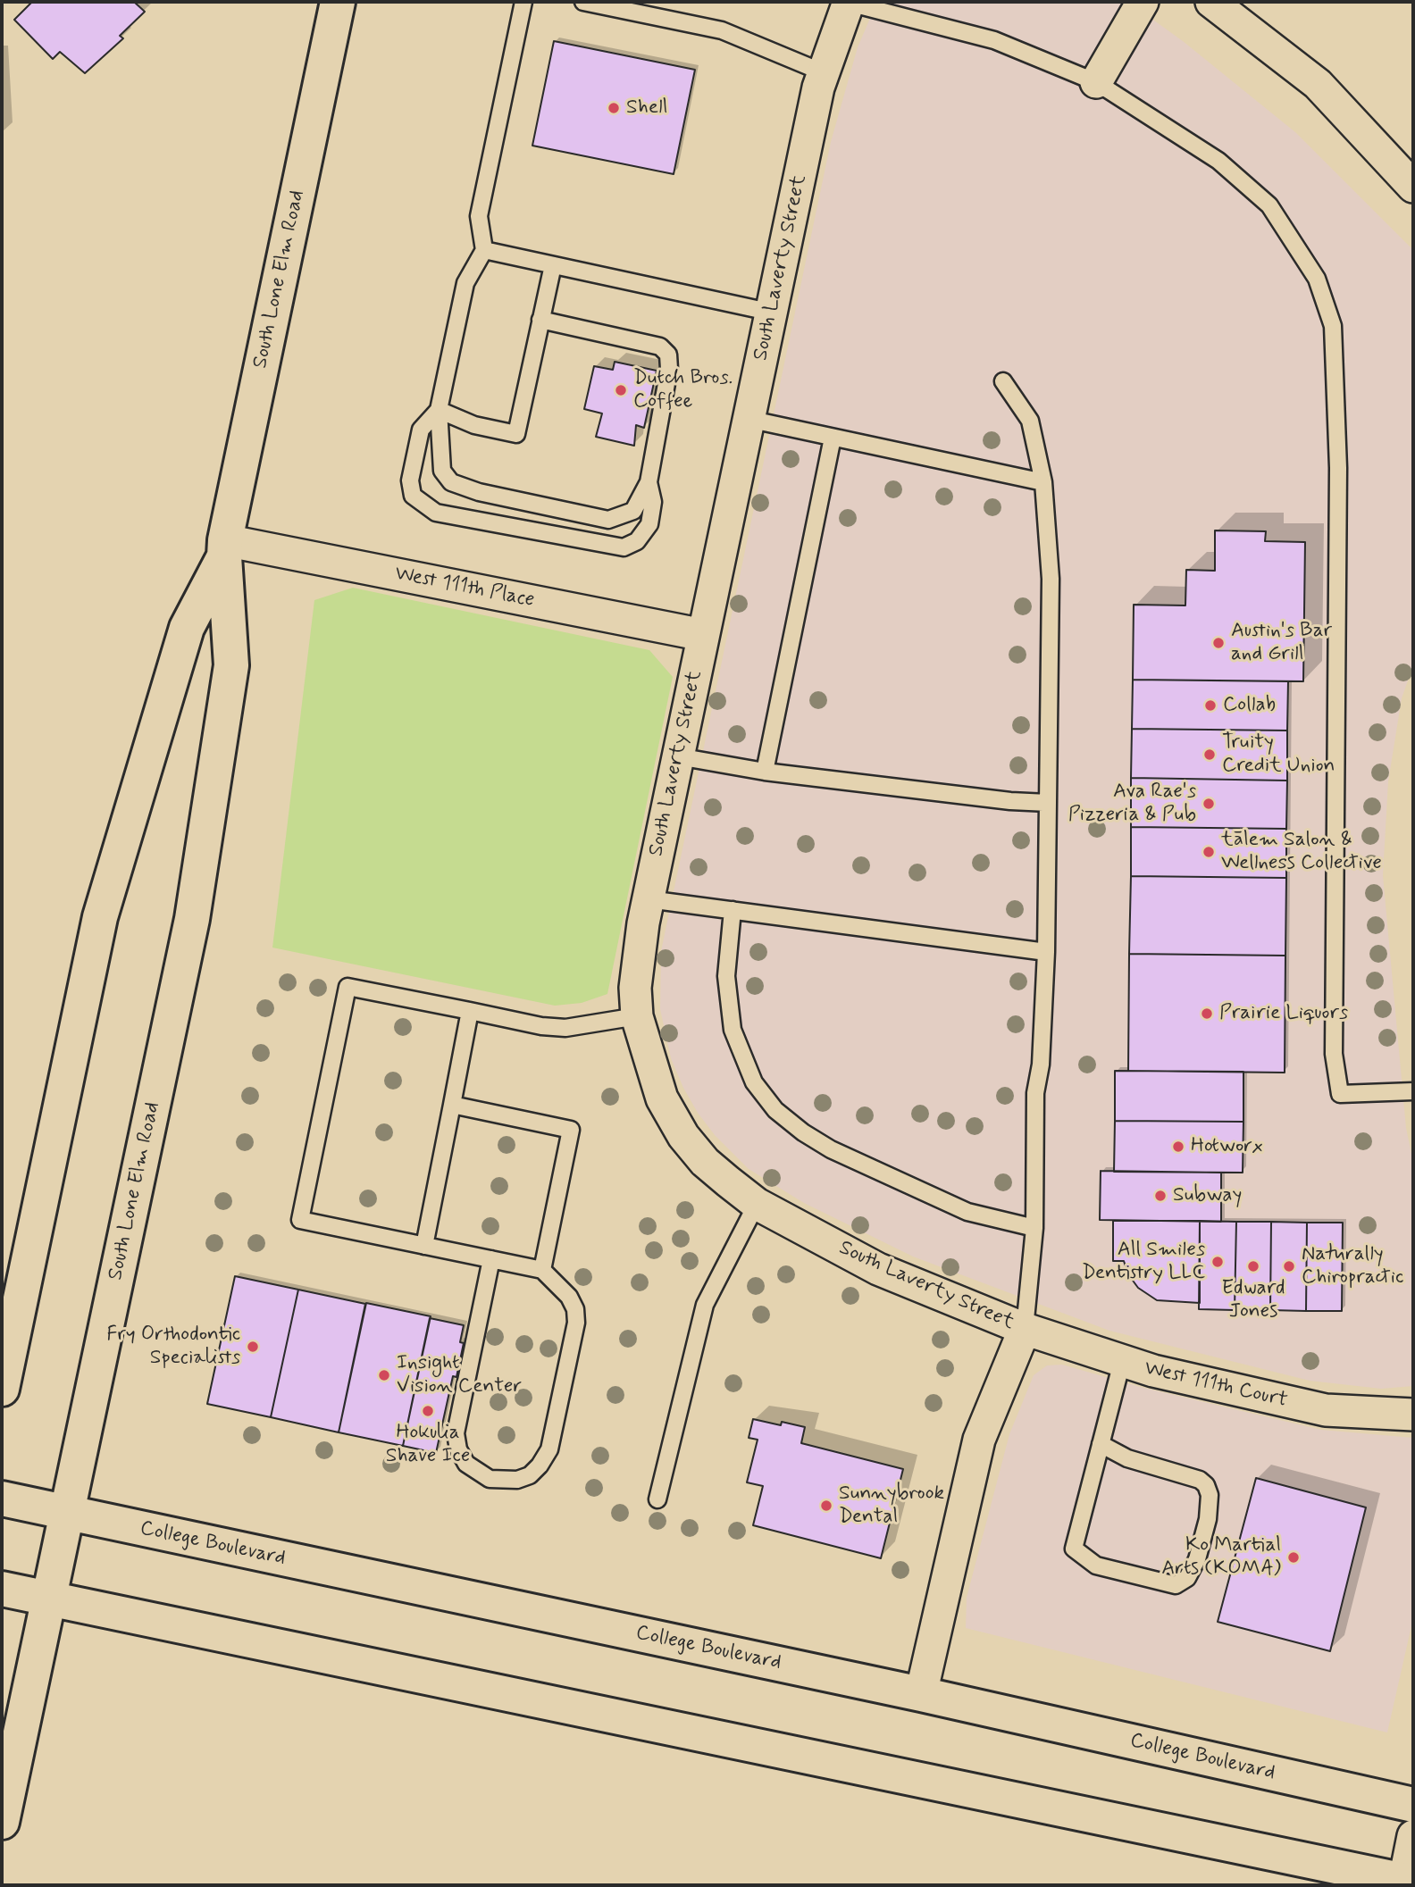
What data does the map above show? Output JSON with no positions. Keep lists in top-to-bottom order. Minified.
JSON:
{"streets":{"main road":["South Lone Elm Road","College Boulevard"],"street":["South Laverty Street","West 111th Place","West 111th Court"]},"crossings":[["South Laverty Street","West 111th Place"],["South Laverty Street","West 111th Court"],["South Lone Elm Road","West 111th Place"],["South Lone Elm Road","College Boulevard"]],"places":["Shell","Dutch Bros. Coffee","Austin's Bar and Grill","Collab","Truity Credit Union","Ava Rae's Pizzeria & Pub","tālem Salon & Wellness Collective","Prairie Liquors","Hotworx","Subway","All Smiles Dentistry LLC","Edward Jones","Naturally Chiropractic","Fry Orthodontic Specialists","Insight Vision Center","Hokulia Shave Ice","Sunnybrook Dental","Ko Martial Arts (KOMA)"]}
